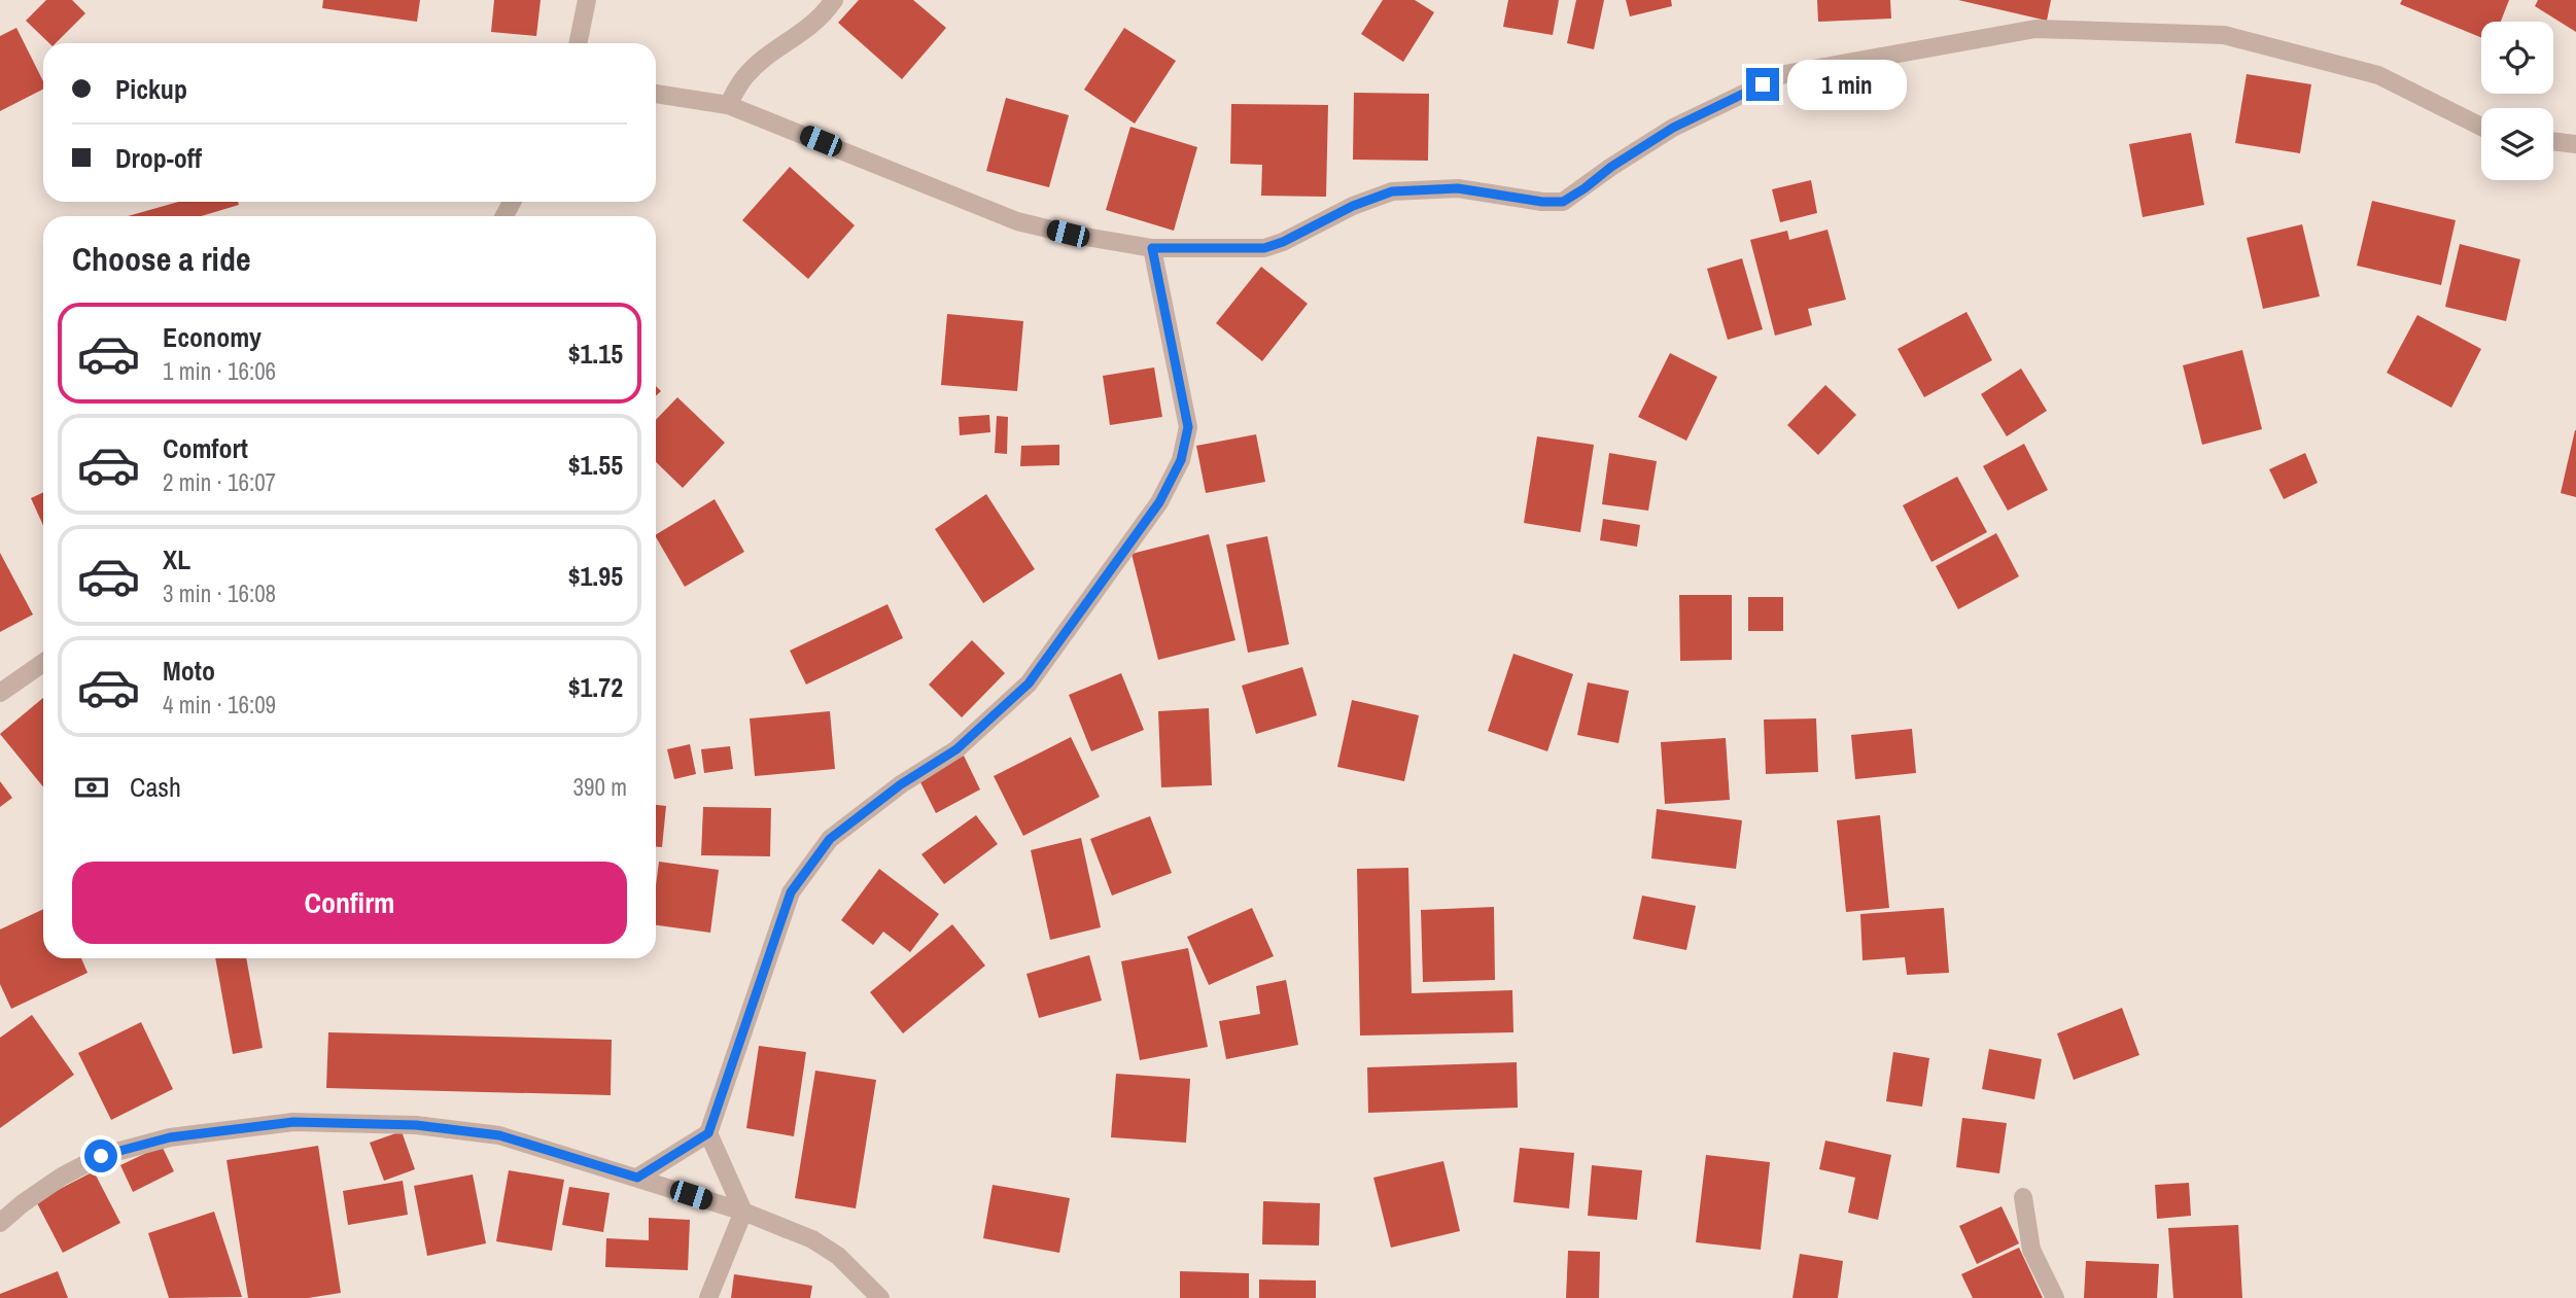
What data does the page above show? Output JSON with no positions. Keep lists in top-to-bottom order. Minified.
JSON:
{"page":{"banner":["Pickup","Drop-off"],"bubble":"1 min","heading":"Choose a ride","list":[{"name":"Economy","note":"1 min · 16:06","value":"$1.15"},{"name":"Comfort","note":"2 min · 16:07","value":"$1.55"},{"name":"XL","note":"3 min · 16:08","value":"$1.95"},{"name":"Moto","note":"4 min · 16:09","value":"$1.72"}],"pay":["Cash","390 m"],"buttons":"Confirm"}}
